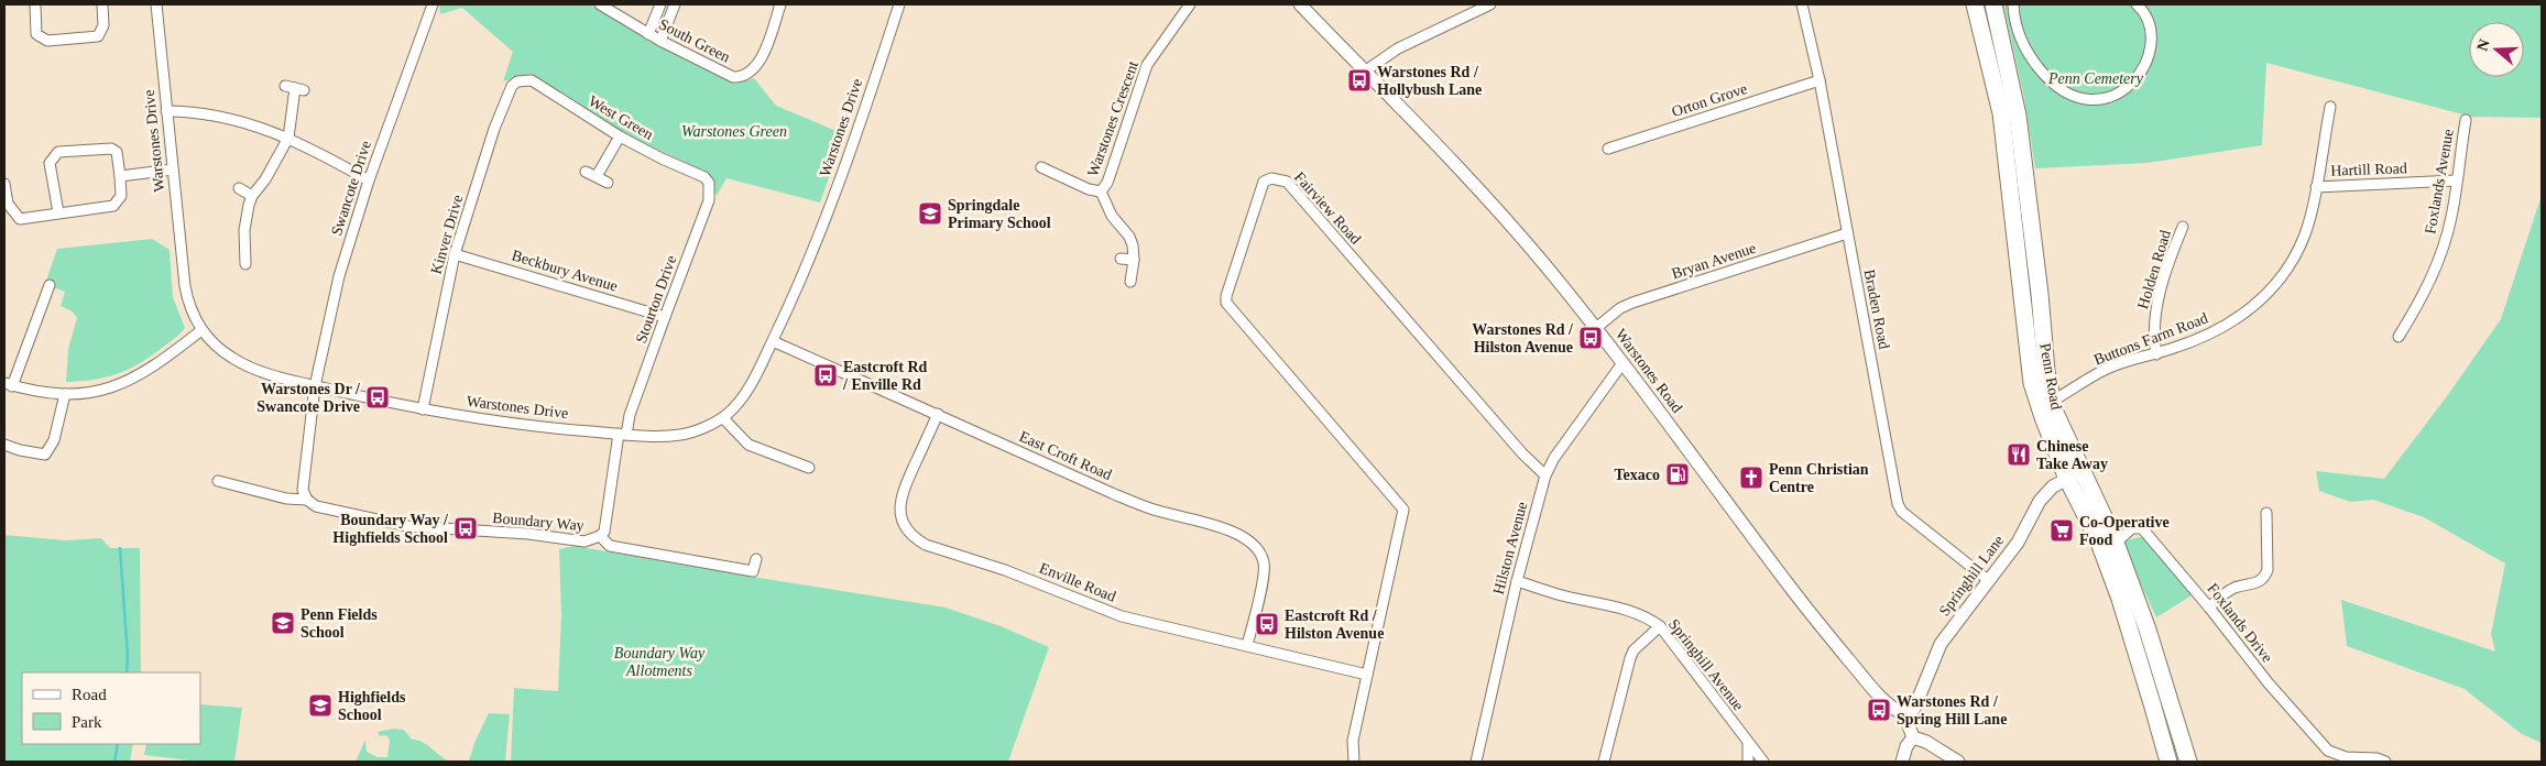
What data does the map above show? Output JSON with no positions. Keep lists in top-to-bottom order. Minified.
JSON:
{"streets":{"highway":["Penn Road"],"street":["South Green","Orton Grove","West Green","Warstones Crescent","Warstones Drive","Hartill Road","Foxlands Avenue","Swancote Drive","Fairview Road","Kinver Drive","Bryan Avenue","Holden Road","Beckbury Avenue","Stourton Drive","Braden Road","Buttons Farm Road","Warstones Road","East Croft Road","Boundary Way","Hilston Avenue","Springhill Lane","Enville Road","Foxlands Drive","Springhill Avenue"]},"crossings":[["Orton Grove","Braden Road"],["West Green","Kinver Drive"],["West Green","Stourton Drive"],["Warstones Drive","Swancote Drive"],["Warstones Drive","Kinver Drive"],["Warstones Drive","Stourton Drive"],["Warstones Drive","East Croft Road"],["Hartill Road","Foxlands Avenue"],["Hartill Road","Buttons Farm Road"],["Swancote Drive","Boundary Way"],["Fairview Road","Hilston Avenue"],["Fairview Road","Enville Road"],["Kinver Drive","Beckbury Avenue"],["Bryan Avenue","Braden Road"],["Bryan Avenue","Warstones Road"],["Holden Road","Buttons Farm Road"],["Beckbury Avenue","Stourton Drive"],["Stourton Drive","Boundary Way"],["Braden Road","Springhill Lane"],["Buttons Farm Road","Penn Road"],["Warstones Road","Hilston Avenue"],["Warstones Road","Springhill Lane"],["Penn Road","Springhill Lane"],["Penn Road","Foxlands Drive"],["East Croft Road","Enville Road"],["Hilston Avenue","Springhill Avenue"]],"parks":["Penn Cemetery","Warstones Green","Boundary Way Allotments"],"places":{"bus stop":["Warstones Rd / Hollybush Lane","Warstones Rd / Hilston Avenue","Eastcroft Rd / Enville Rd","Warstones Dr / Swancote Drive","Boundary Way / Highfields School","Eastcroft Rd / Hilston Avenue","Warstones Rd / Spring Hill Lane"],"school or university":["Springdale Primary School","Penn Fields School","Highfields School"],"restaurant":["Chinese Take Away"],"fuel station":["Texaco"],"church":["Penn Christian Centre"],"supermarket":["Co-Operative Food"]},"legend":["Road","Park"],"north":"left"}
